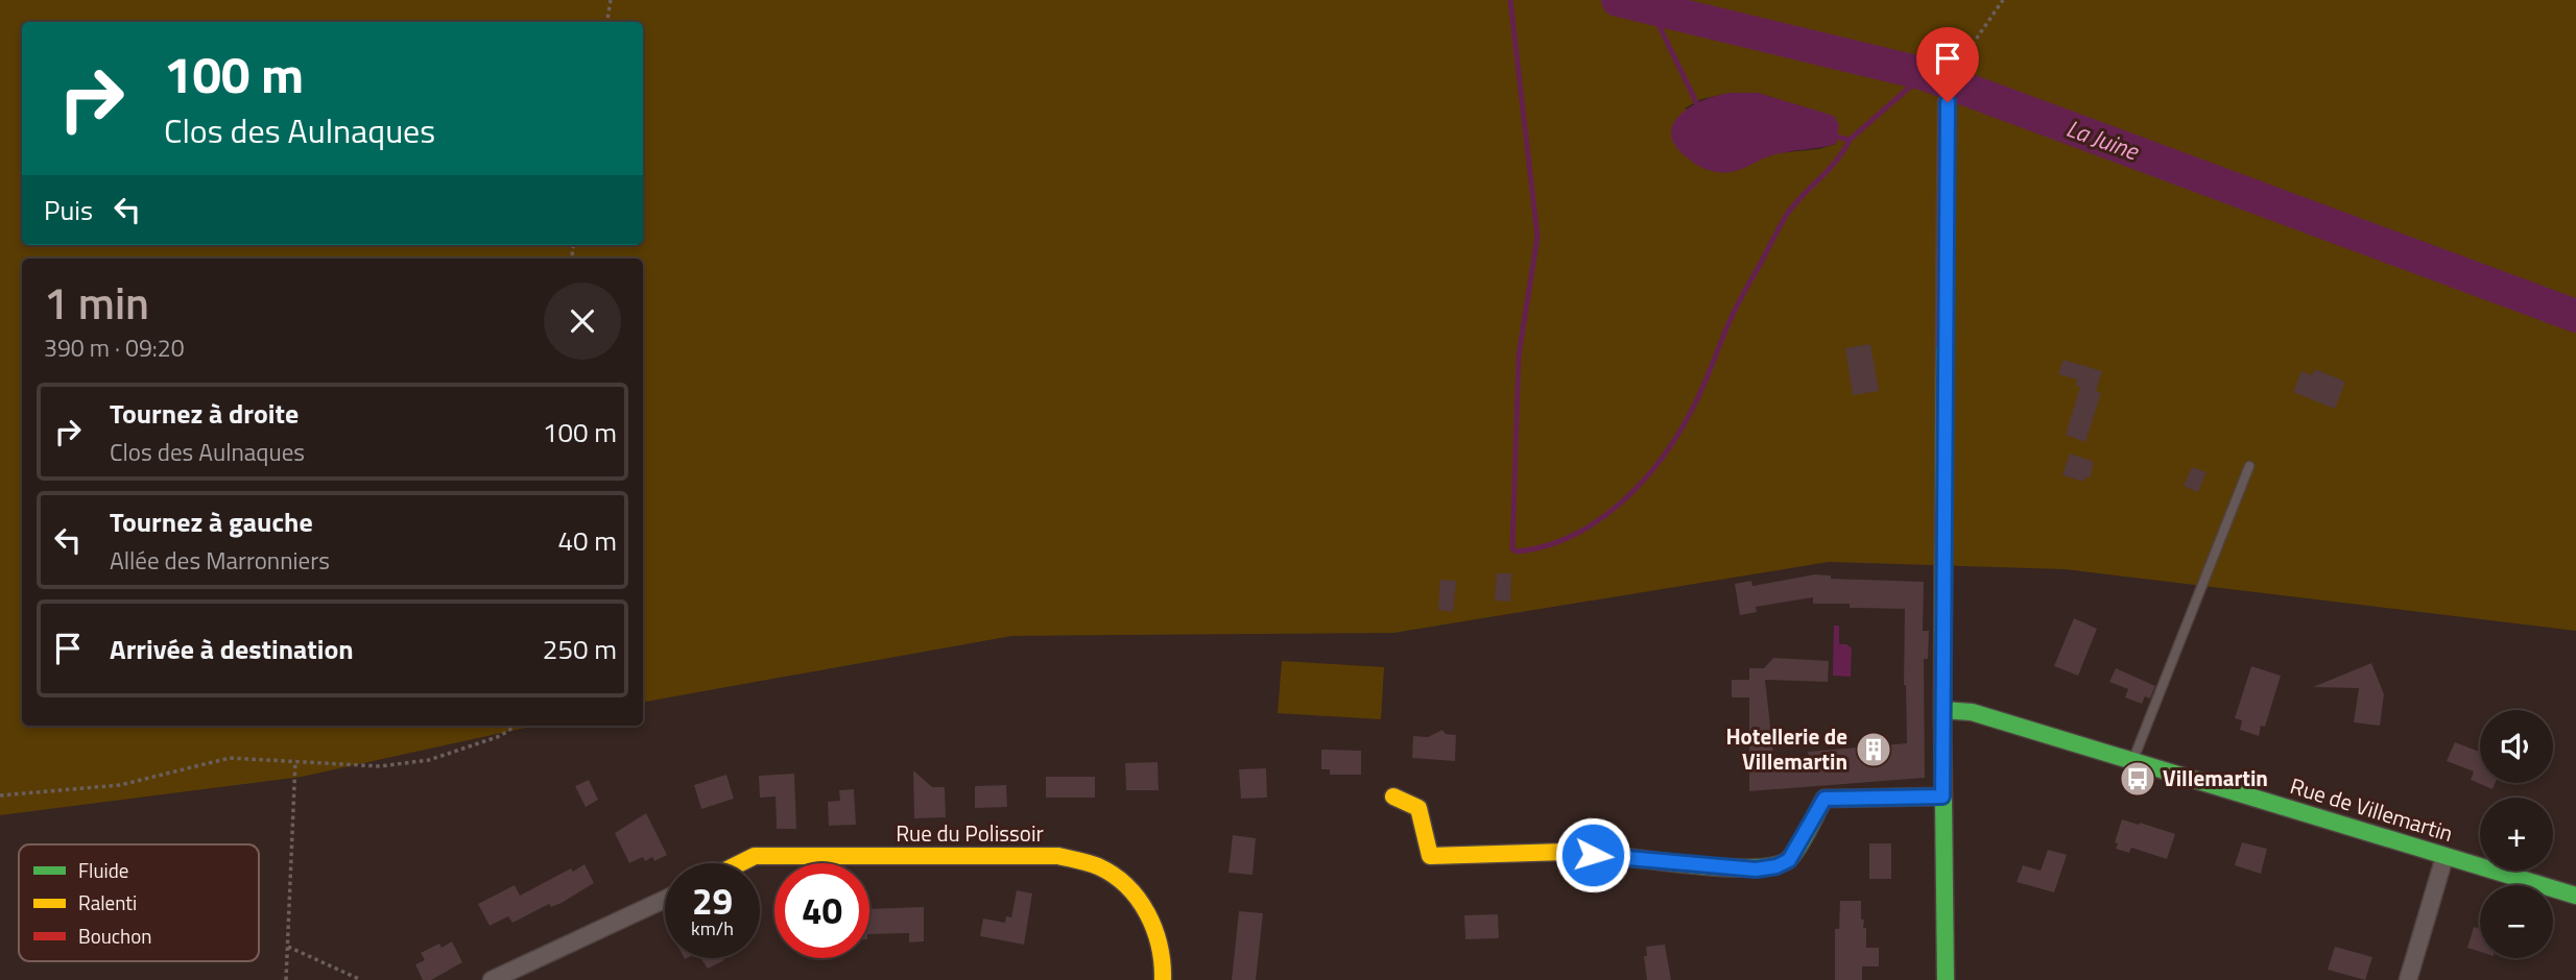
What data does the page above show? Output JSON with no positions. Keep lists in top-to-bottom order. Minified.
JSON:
{"streets":{"street":["Rue de Villemartin","Rue du Polissoir"]},"water":["La Juine"],"places":{"building":["Hotellerie de Villemartin"],"bus stop":["Villemartin"]},"legend":["Fluide","Ralenti","Bouchon"],"page":{"turn":["100 m","Clos des Aulnaques"],"then":"Puis","heading":["1 min","390 m · 09:20"],"list":[{"name":"Tournez à droite","note":"Clos des Aulnaques","value":"100 m"},{"name":"Tournez à gauche","note":"Allée des Marronniers","value":"40 m"},{"name":"Arrivée à destination","value":"250 m"}],"map_buttons":["+","−"],"speed":"29 km/h","limit":"40"}}
